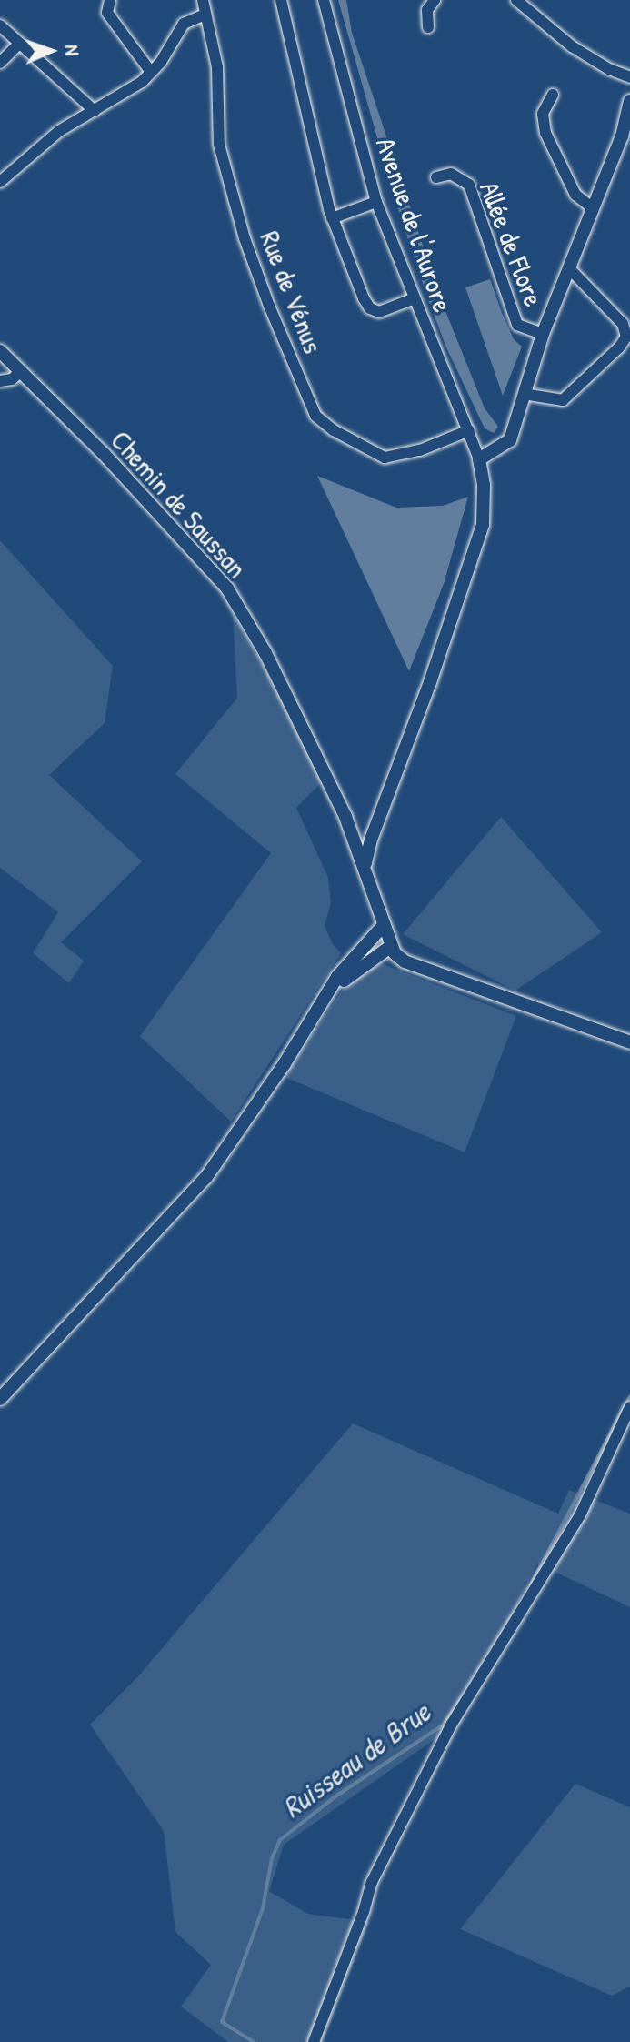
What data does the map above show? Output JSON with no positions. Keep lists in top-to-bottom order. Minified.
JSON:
{"streets":{"street":["Avenue de l'Aurore","Allée de Flore","Rue de Vénus","Chemin de Saussan"]},"crossings":[["Avenue de l'Aurore","Rue de Vénus"],["Avenue de l'Aurore","Chemin de Saussan"]],"water":["Ruisseau de Brue"],"north":"right"}
